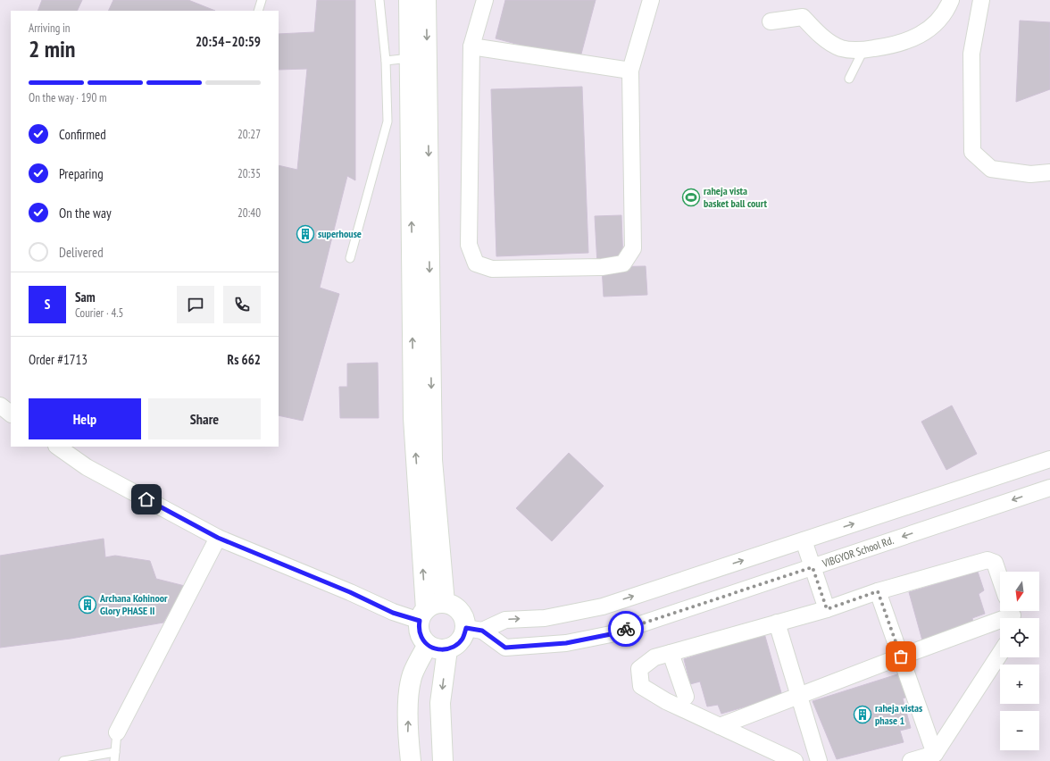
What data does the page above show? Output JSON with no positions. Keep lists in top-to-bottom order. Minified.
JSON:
{"streets":{"street":["VIBGYOR School Rd."]},"places":{"sports":["raheja vista basket ball court"],"building":["superhouse","Archana Kohinoor Glory PHASE II","raheja vistas phase 1"]},"north":"bottom","page":{"heading":["2 min","Arriving in","20:54–20:59"],"panel":["Sam","Courier · 4.5","Order #1713","Rs 662"],"bar":"On the way · 190 m","list":[["Confirmed","20:27"],["Preparing","20:35"],["On the way","20:40"],"Delivered"],"round":"S","buttons":["Help","Share"],"map_buttons":["+","−"]}}
